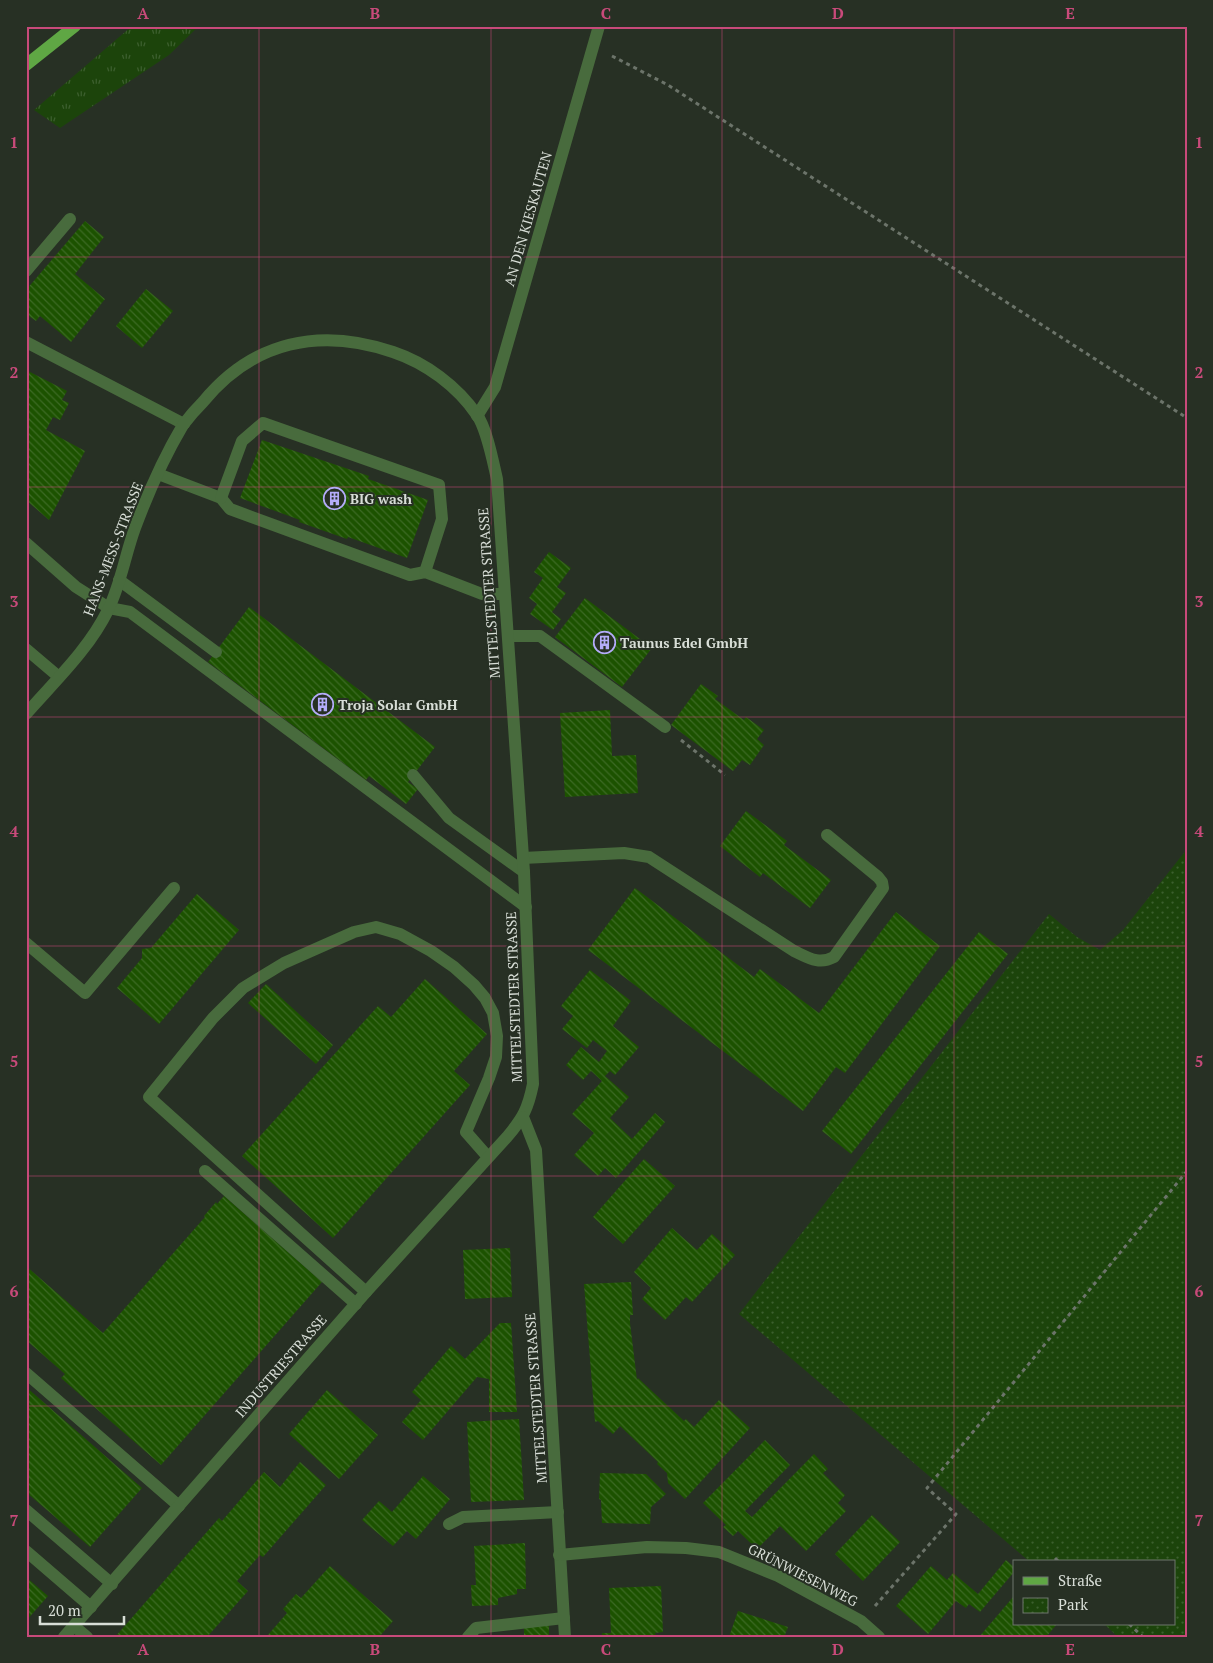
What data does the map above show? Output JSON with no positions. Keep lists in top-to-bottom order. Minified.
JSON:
{"streets":{"street":["AN DEN KIESKAUTEN","HANS-MESS-STRASSE","MITTELSTEDTER STRASSE","INDUSTRIESTRASSE","GRÜNWIESENWEG"]},"crossings":[["AN DEN KIESKAUTEN","HANS-MESS-STRASSE"],["AN DEN KIESKAUTEN","MITTELSTEDTER STRASSE"],["HANS-MESS-STRASSE","MITTELSTEDTER STRASSE"],["MITTELSTEDTER STRASSE","INDUSTRIESTRASSE"],["MITTELSTEDTER STRASSE","GRÜNWIESENWEG"]],"places":{"building":["BIG wash","Taunus Edel GmbH","Troja Solar GmbH"]},"legend":["Straße","Park"],"scale_bar":"20 m","grid":{"columns":["A","B","C","D","E"],"rows":["1","2","3","4","5","6","7"]}}
